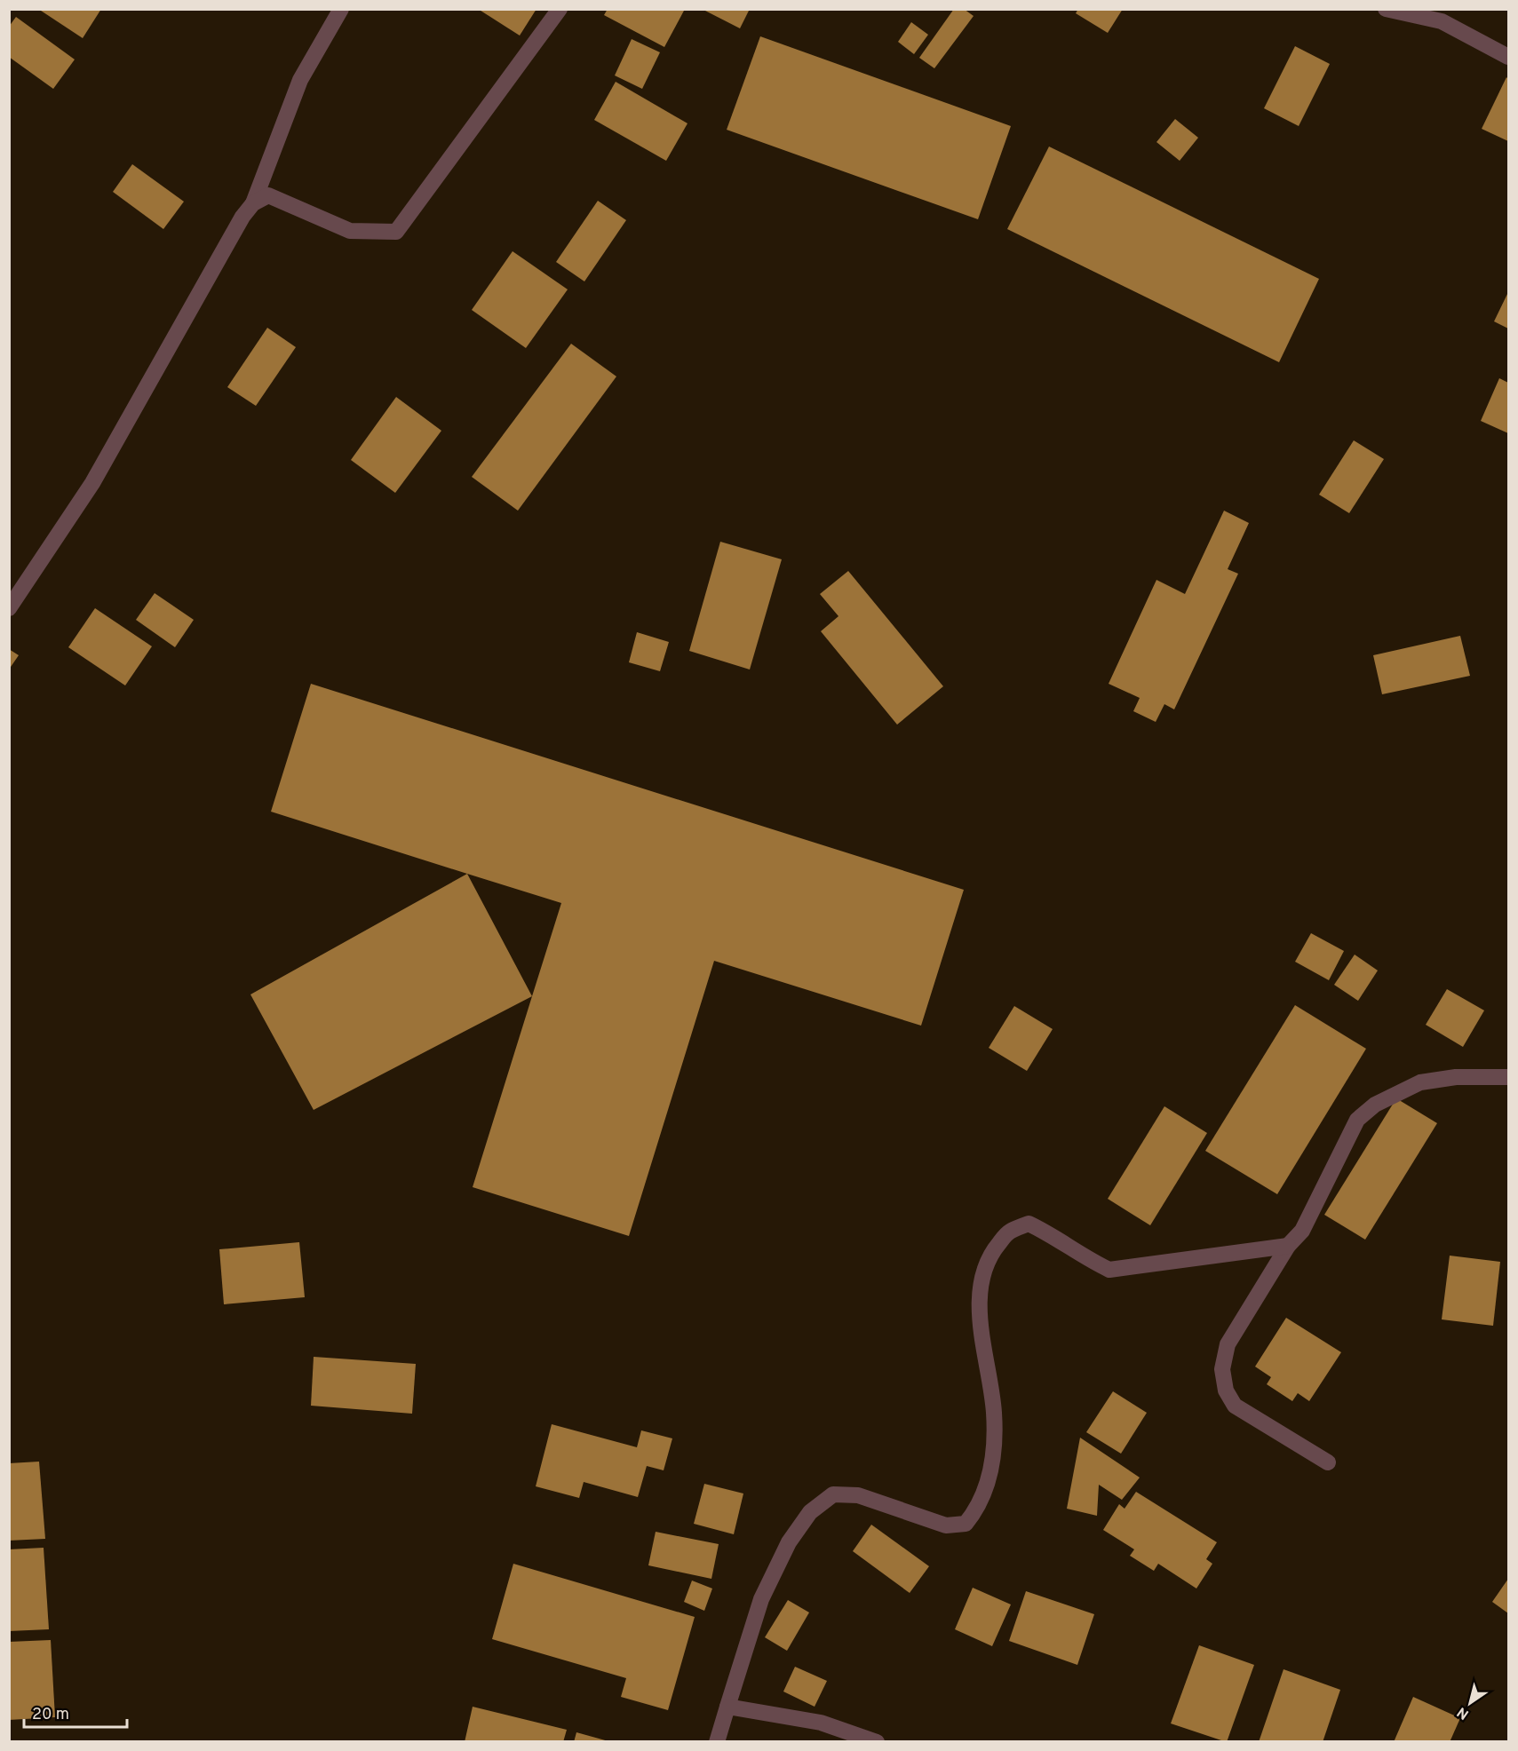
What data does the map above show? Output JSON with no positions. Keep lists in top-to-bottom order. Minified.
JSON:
{"scale_bar":"20 m","north":"bottom left"}
